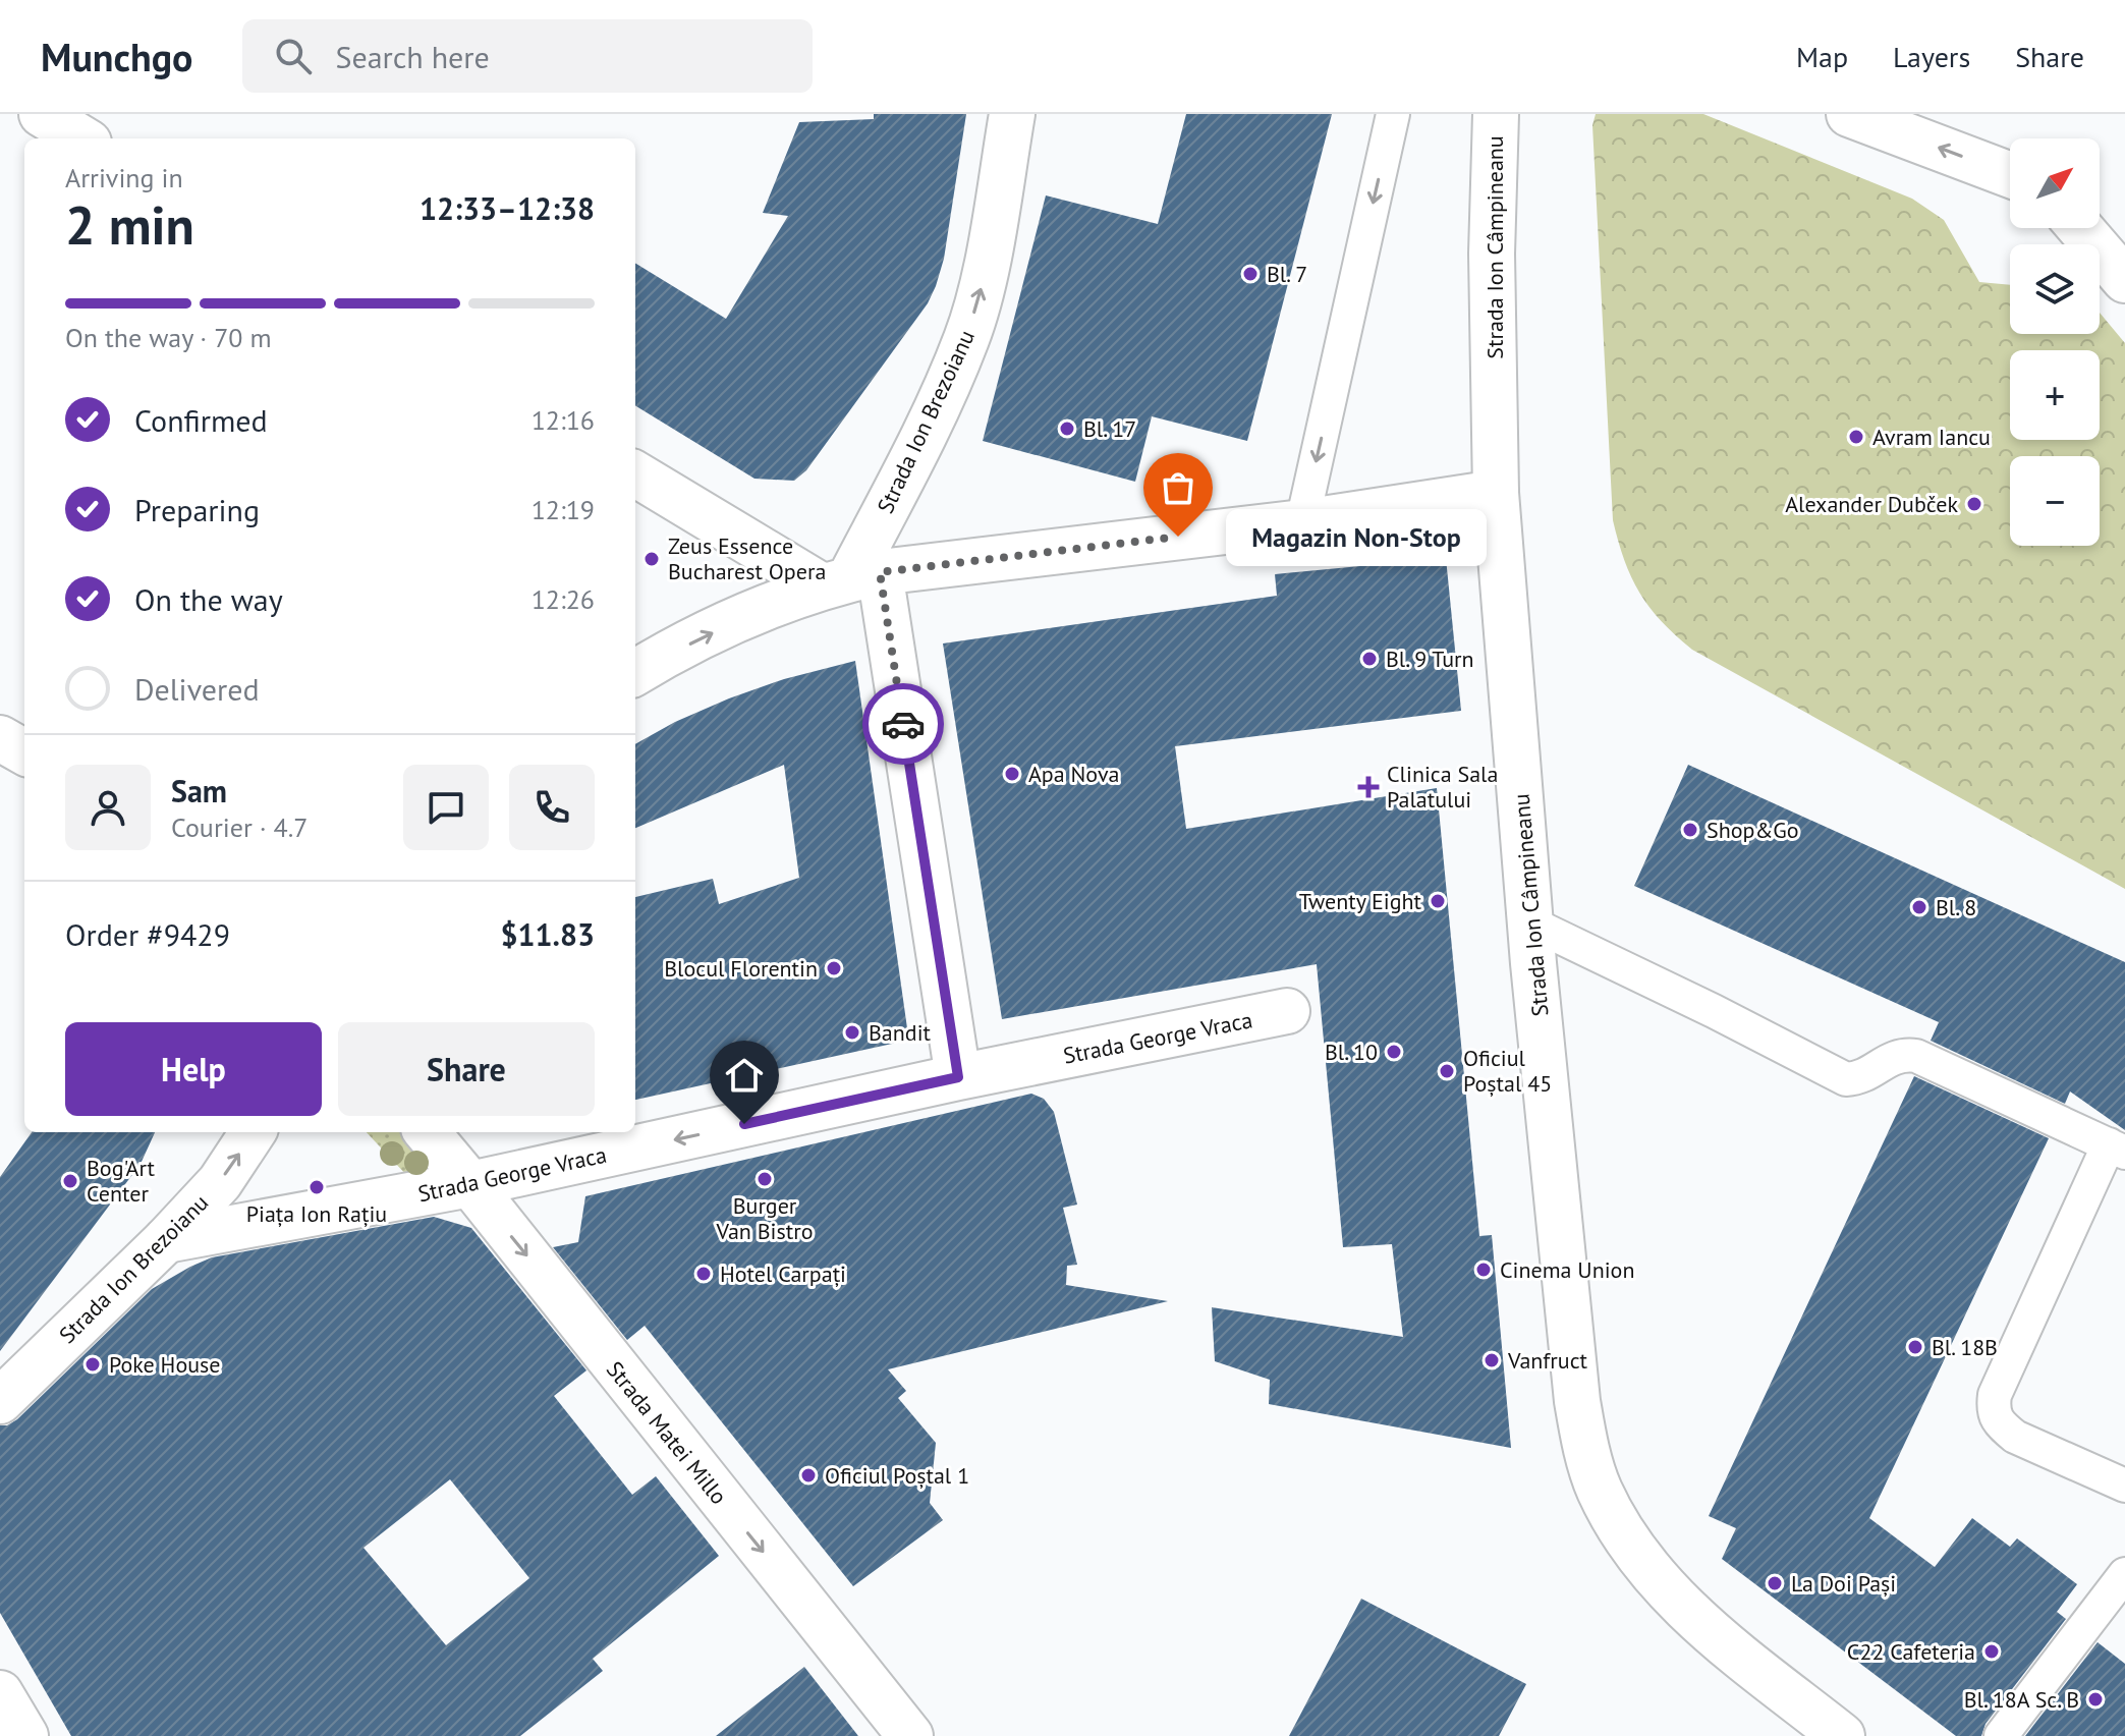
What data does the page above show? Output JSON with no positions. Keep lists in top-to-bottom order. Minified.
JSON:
{"streets":{"street":["Strada Ion Câmpineanu","Strada Ion Brezoianu","Strada George Vraca","Strada Matei Millo"]},"crossings":[["Strada Ion Brezoianu","Strada George Vraca"],["Strada George Vraca","Strada Matei Millo"]],"one_way":["Strada Ion Brezoianu","Strada George Vraca","Strada Matei Millo"],"places":{"other":["Bl. 7","Bl. 17","Avram Iancu","Alexander Dubček","Magazin Non-Stop","Zeus Essence Bucharest Opera","Bl. 9 Turn","Apa Nova","Shop&Go","Twenty Eight","Bl. 8","Blocul Florentin","Bandit","Bl. 10","Oficiul Poștal 45","Burger Van Bistro","Bog'Art Center","Piața Ion Rațiu","Cinema Union","Hotel Carpați","Bl. 18B","Vanfruct","Poke House","Oficiul Poștal 1","La Doi Pași","C22 Cafeteria","Bl. 18A Sc. B"],"health":["Clinica Sala Palatului"]},"north":"top right","page":{"header":"Munchgo","search":"Search here","nav":["Map","Layers","Share"],"map_buttons":["+","−"],"heading":["2 min","Arriving in","12:33–12:38"],"panel":["Sam","Courier · 4.7","Order #9429","$11.83"],"bar":"On the way · 70 m","list":[["Confirmed","12:16"],["Preparing","12:19"],["On the way","12:26"],"Delivered"],"bubble":"Magazin Non-Stop","buttons":["Help","Share"]}}
